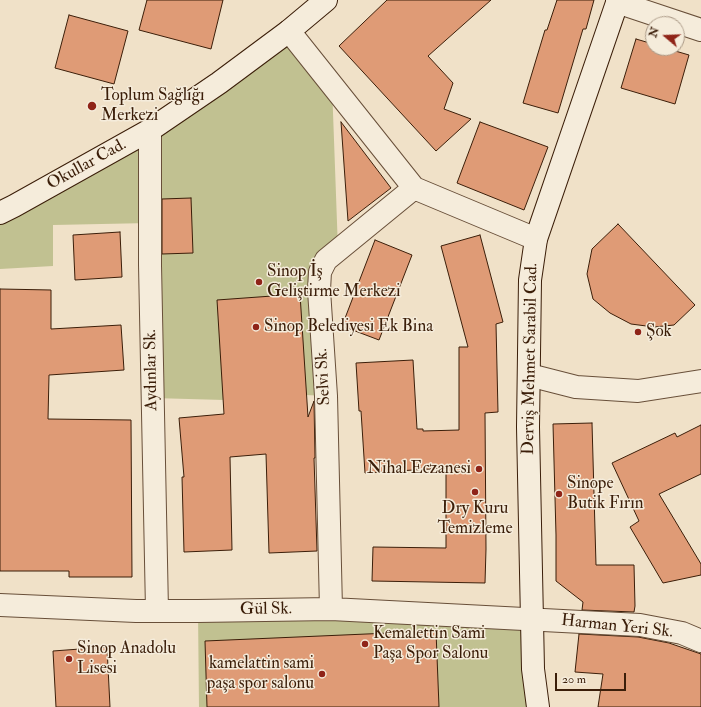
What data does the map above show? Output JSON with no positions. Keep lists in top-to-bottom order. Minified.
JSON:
{"streets":{"street":["Okullar Cad.","Derviş Mehmet Sarabil Cad.","Aydınlar Sk.","Selvi Sk.","Gül Sk.","Harman Yeri Sk."]},"crossings":[["Okullar Cad.","Aydınlar Sk."],["Derviş Mehmet Sarabil Cad.","Gül Sk."],["Derviş Mehmet Sarabil Cad.","Harman Yeri Sk."],["Aydınlar Sk.","Gül Sk."],["Selvi Sk.","Gül Sk."],["Gül Sk.","Harman Yeri Sk."]],"places":["Toplum Sağlığı Merkezi","Sinop İş Geliştirme Merkezi","Sinop Belediyesi Ek Bina","Şok","Nihal Eczanesi","Dry Kuru Temizleme","Sinope Butik Fırın","Kemalettin Sami Paşa Spor Salonu","Sinop Anadolu Lisesi","kamelattin sami paşa spor salonu"],"scale_bar":"20 m","north":"left"}
